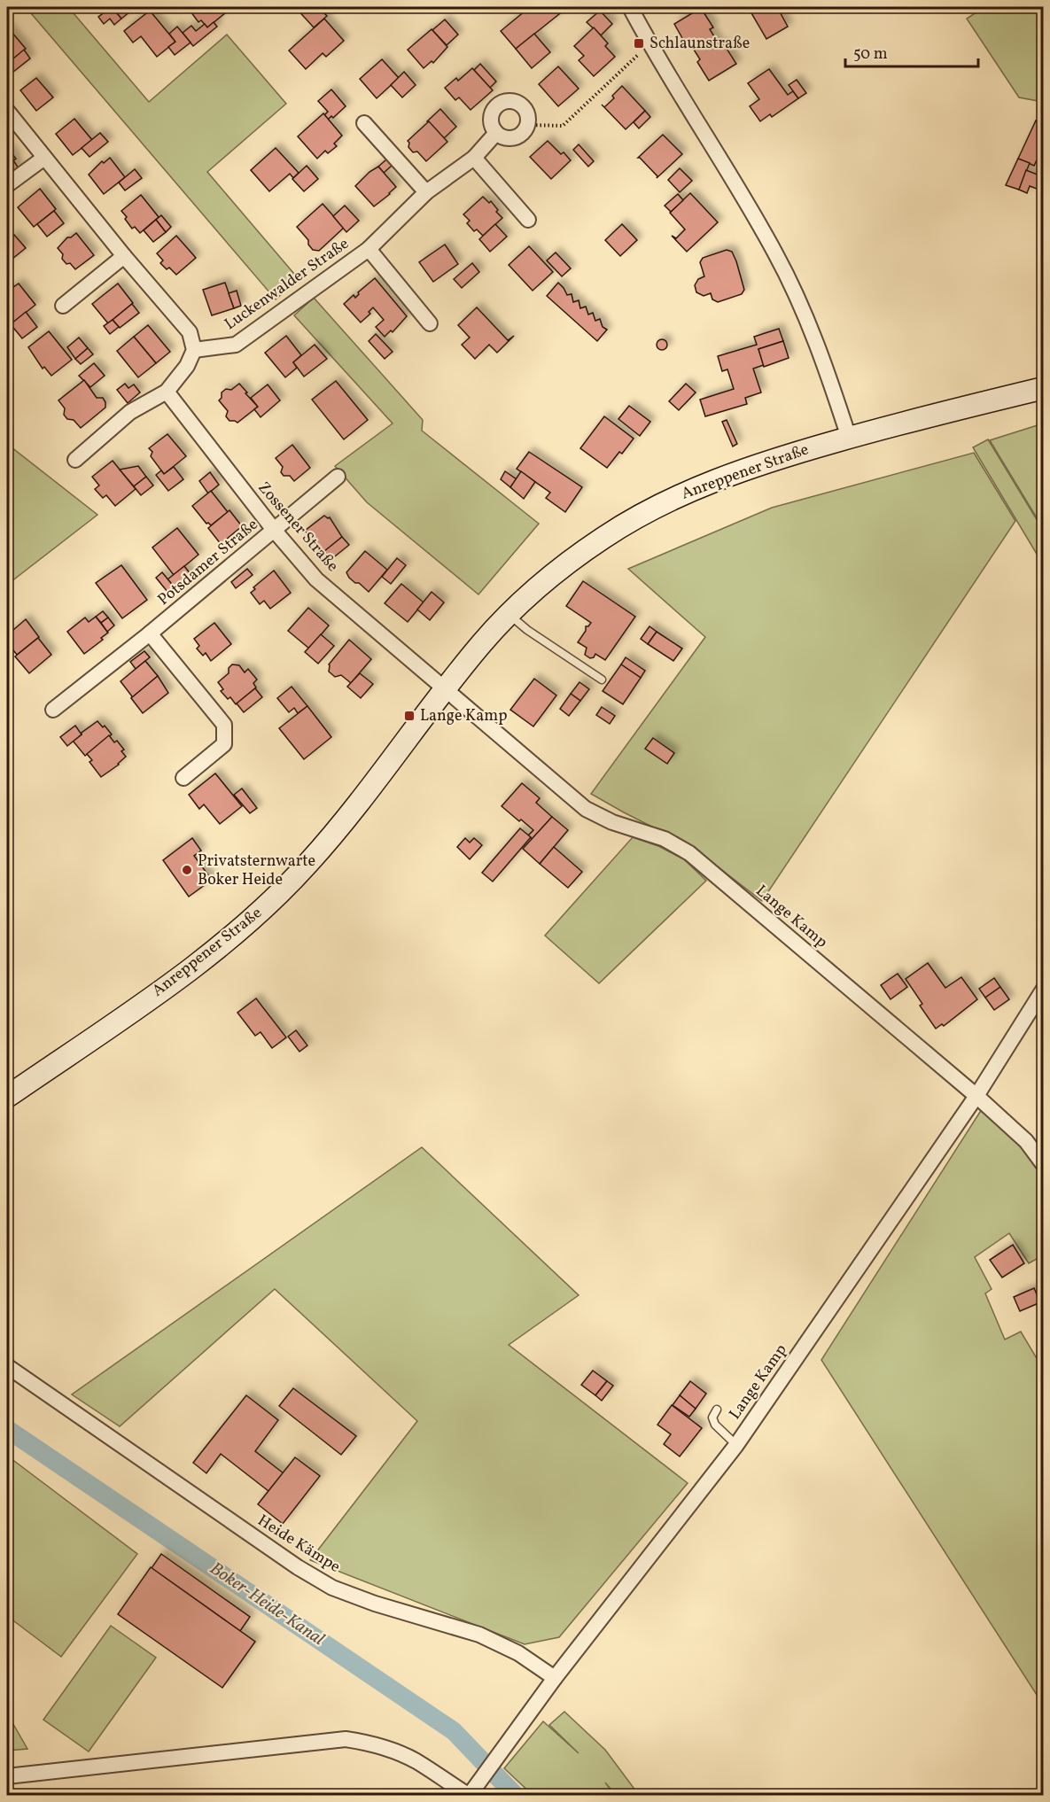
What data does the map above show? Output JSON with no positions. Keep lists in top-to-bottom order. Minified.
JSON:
{"streets":{"street":["Luckenwalder Straße","Anreppener Straße","Zossener Straße","Potsdamer Straße","Lange Kamp","Heide Kämpe"]},"crossings":[["Anreppener Straße","Zossener Straße"],["Anreppener Straße","Lange Kamp"],["Zossener Straße","Potsdamer Straße"],["Zossener Straße","Lange Kamp"],["Lange Kamp","Heide Kämpe"]],"water":["Boker-Heide-Kanal"],"places":{"transit":["Schlaunstraße","Lange Kamp"],"other":["Privatsternwarte Boker Heide"]},"scale_bar":"50 m"}
